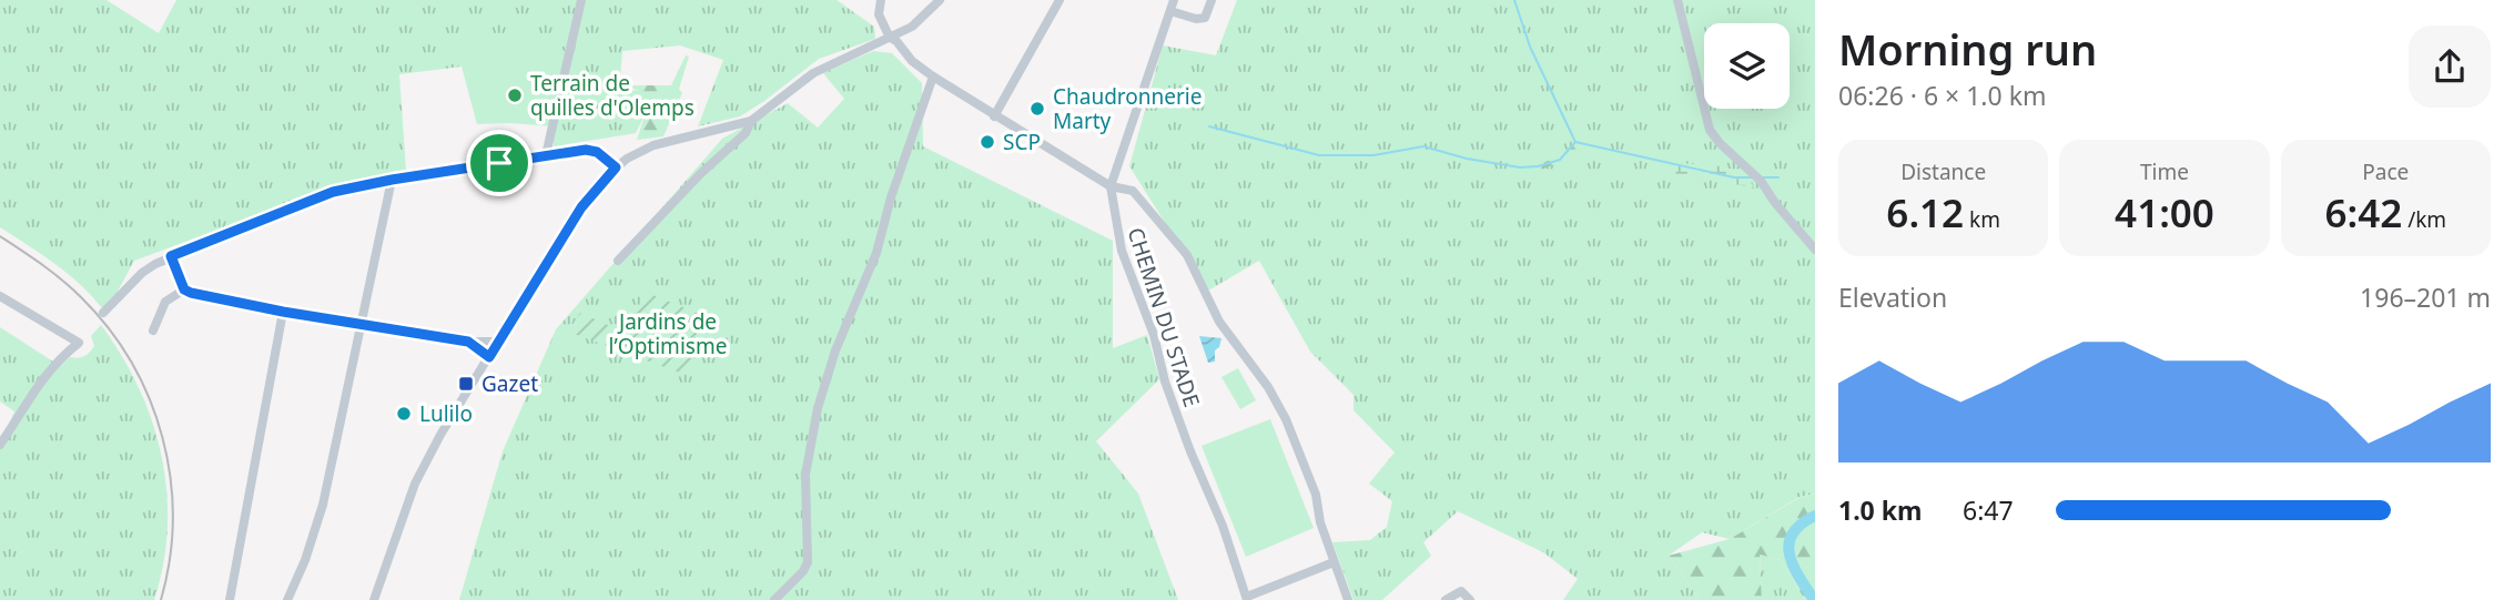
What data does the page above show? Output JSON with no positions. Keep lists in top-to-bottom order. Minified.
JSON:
{"streets":{"street":["CHEMIN DU STADE"]},"parks":["Jardins de l’Optimisme"],"places":{"other":["Terrain de quilles d'Olemps","Chaudronnerie Marty","SCP","Lulilo"],"transit":["Gazet"]},"page":{"heading":["Morning run","06:26 · 6 × 1.0 km"],"stats":[["Distance","6.12 km"],["Time","41:00"],["Pace","6:42 /km"]],"chart":["Elevation","196–201 m"],"list":[{"name":"1.0 km","note":"6:47"}]}}
